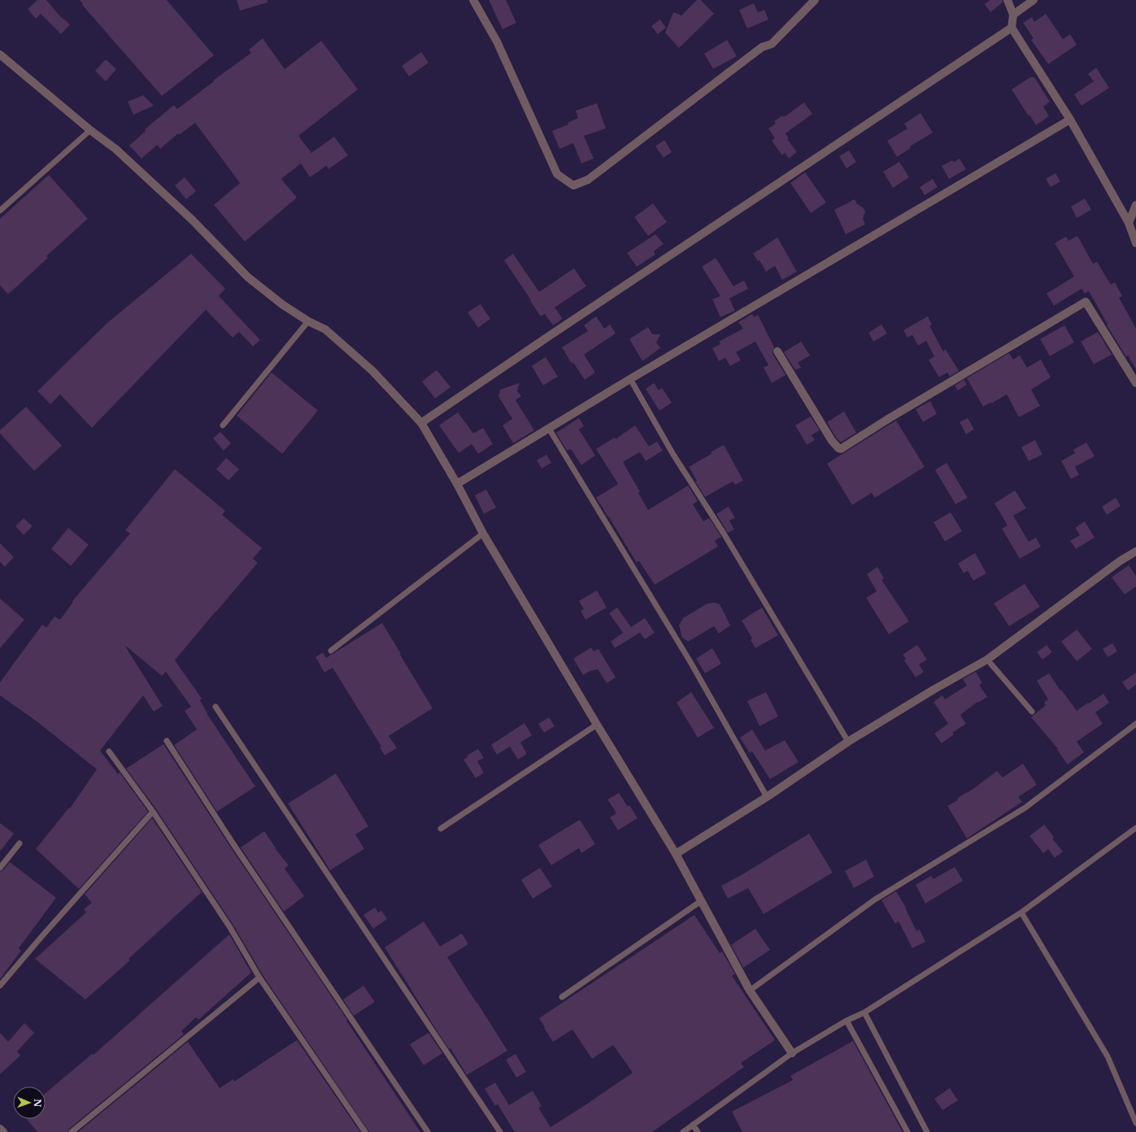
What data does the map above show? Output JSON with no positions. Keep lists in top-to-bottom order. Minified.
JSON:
{"north":"right"}
